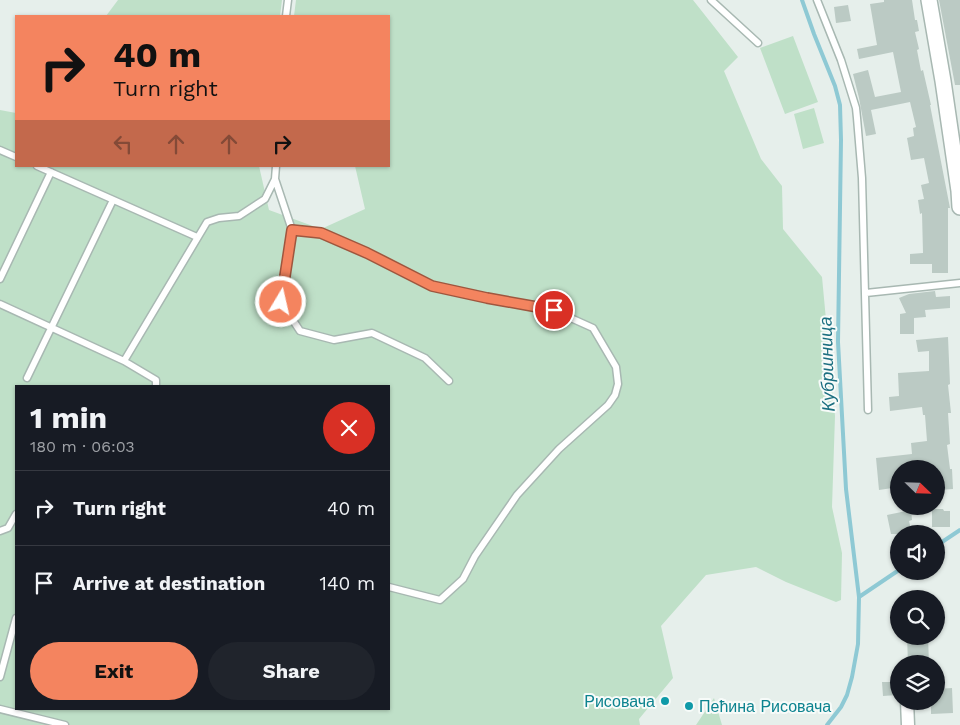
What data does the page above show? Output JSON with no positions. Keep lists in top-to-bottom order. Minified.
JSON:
{"water":["Кубршница"],"places":["Рисовача","Пећина Рисовача"],"north":"bottom right","page":{"turn":["40 m","Turn right"],"heading":["1 min","180 m · 06:03"],"list":[{"name":"Turn right","value":"40 m"},{"name":"Arrive at destination","value":"140 m"}],"buttons":["Exit","Share"]}}
